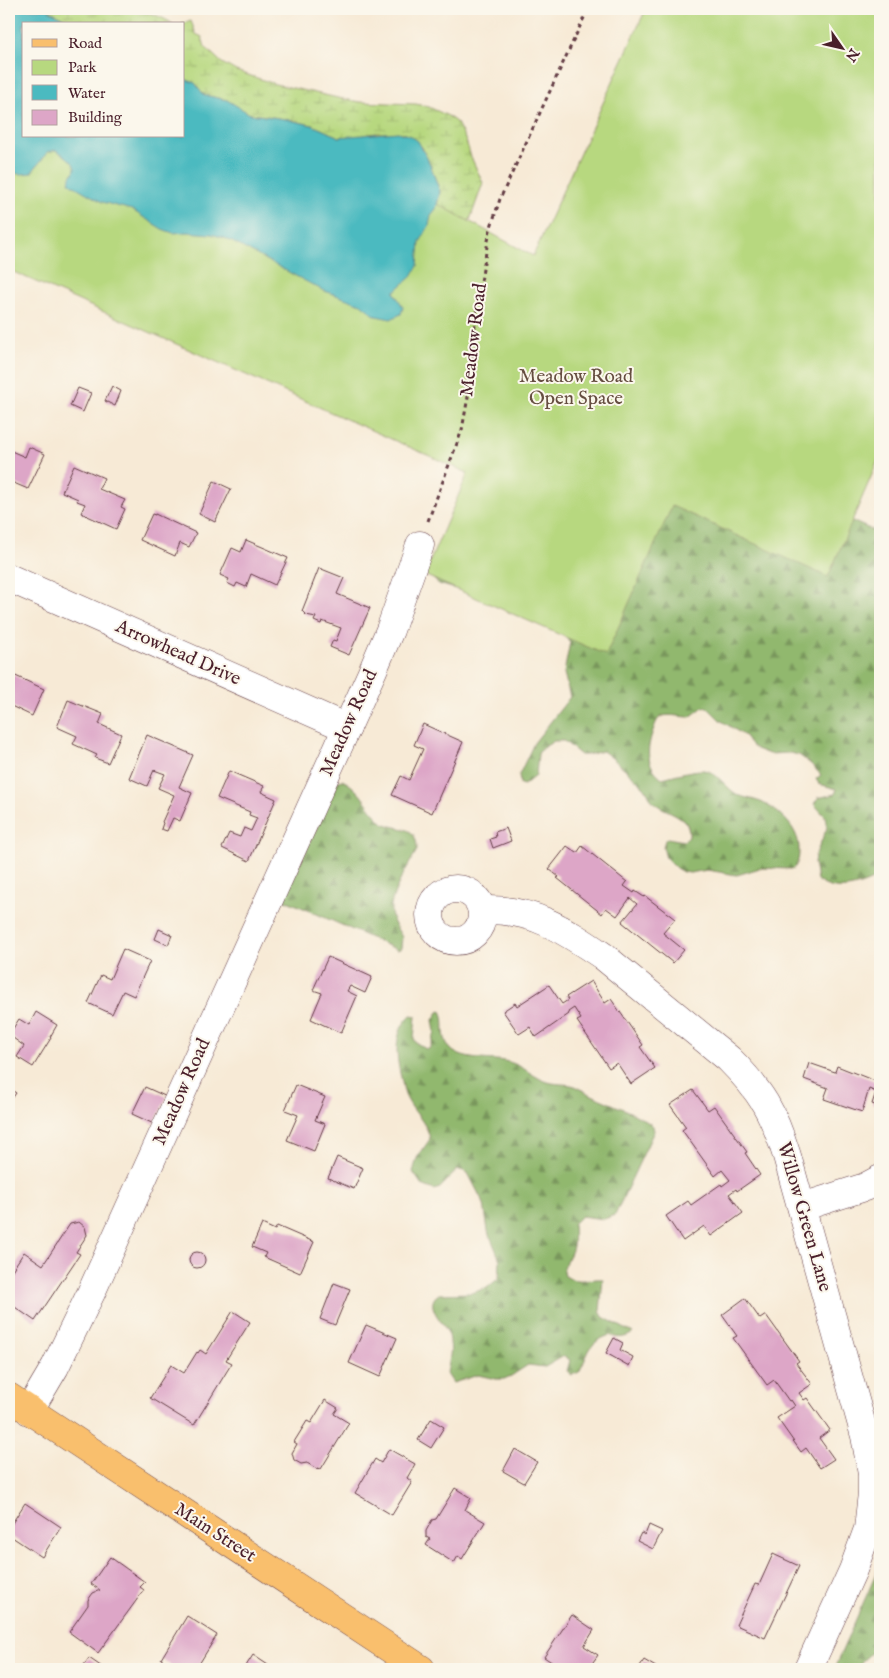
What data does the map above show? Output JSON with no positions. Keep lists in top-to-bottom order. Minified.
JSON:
{"streets":{"main road":["Main Street"],"street":["Meadow Road","Arrowhead Drive","Willow Green Lane"]},"crossings":[["Meadow Road","Arrowhead Drive"],["Meadow Road","Main Street"]],"parks":["Meadow Road Open Space"],"legend":["Road","Park","Water","Building"],"north":"bottom right"}
